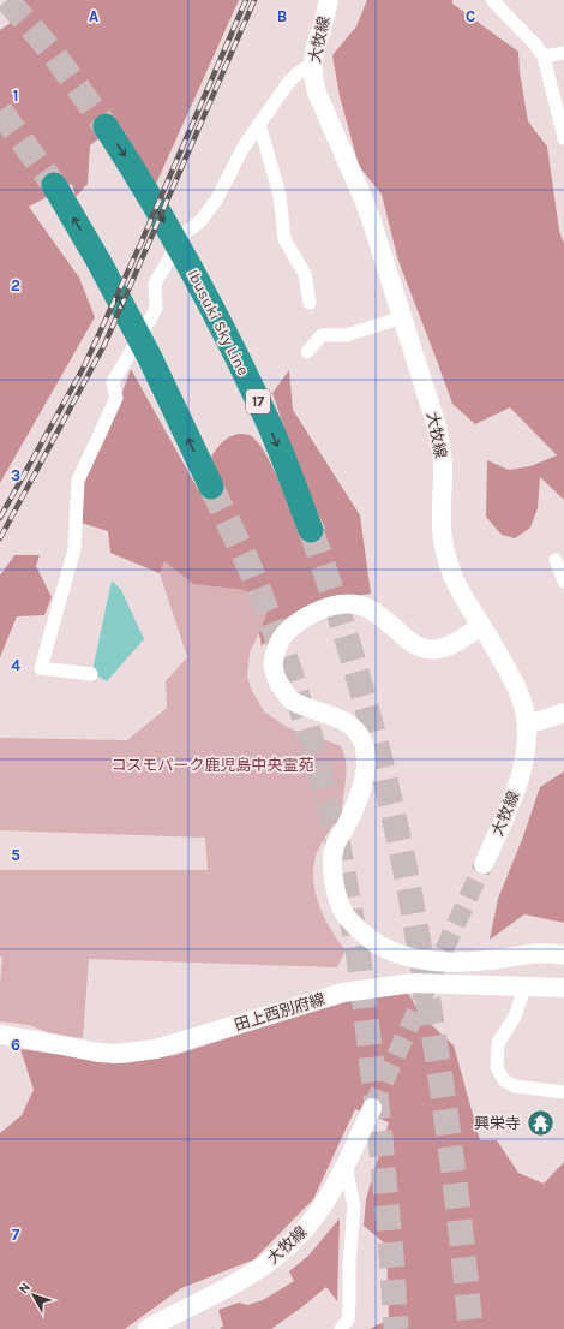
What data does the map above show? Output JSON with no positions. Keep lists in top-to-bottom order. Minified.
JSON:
{"streets":{"highway":["Ibusuki Sky Line","17"],"street":["大牧線","田上西別府線"]},"parks":["コスモパーク鹿児島中央霊苑"],"places":{"temple":["興栄寺"]},"north":"top left","grid":{"columns":["A","B","C"],"rows":["1","2","3","4","5","6","7"]}}
